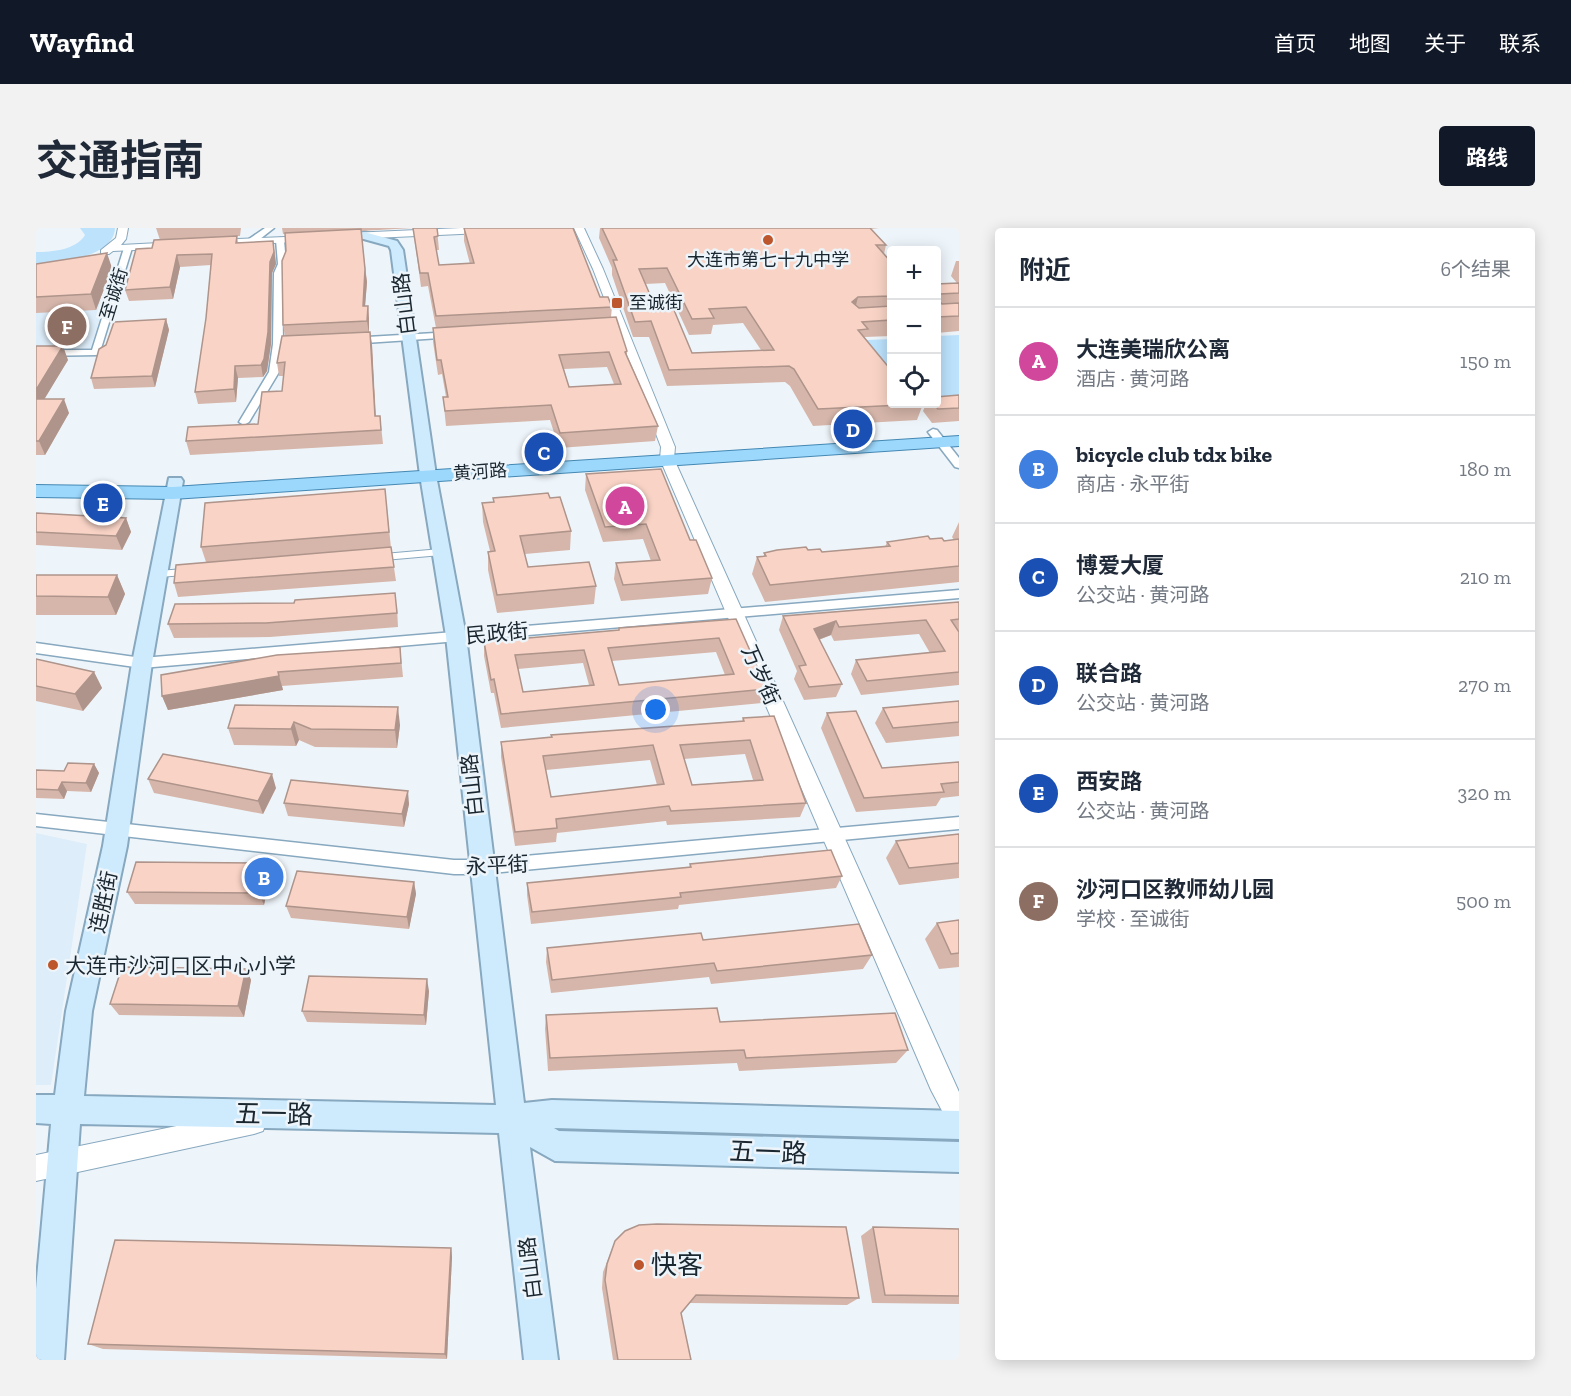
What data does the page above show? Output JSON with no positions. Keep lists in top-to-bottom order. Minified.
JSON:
{"streets":{"main road":["白山路","黄河路","连胜街","五一路"],"street":["至诚街","民政街","万岁街","永平街"]},"crossings":[["白山路","黄河路"],["白山路","民政街"],["白山路","永平街"],["白山路","五一路"],["黄河路","万岁街"],["黄河路","连胜街"],["民政街","万岁街"],["民政街","连胜街"],["万岁街","永平街"],["永平街","连胜街"],["连胜街","五一路"]],"places":{"other":["大连市第七十九中学","大连市沙河口区中心小学","快客"],"transit":["至诚街"]},"page":{"header":"Wayfind","nav":["首页","地图","关于","联系"],"title":"交通指南","buttons":"路线","heading":["附近","6个结果"],"map_buttons":["+","−"],"pins":["F","D","C","E","A","B"],"list":[{"mark":"A","name":"大连美瑞欣公离","note":"酒店 · 黄河路","value":"150 m"},{"mark":"B","name":"bicycle club tdx bike","note":"商店 · 永平街","value":"180 m"},{"mark":"C","name":"博爱大厦","note":"公交站 · 黄河路","value":"210 m"},{"mark":"D","name":"联合路","note":"公交站 · 黄河路","value":"270 m"},{"mark":"E","name":"西安路","note":"公交站 · 黄河路","value":"320 m"},{"mark":"F","name":"沙河口区教师幼儿园","note":"学校 · 至诚街","value":"500 m"}]}}
